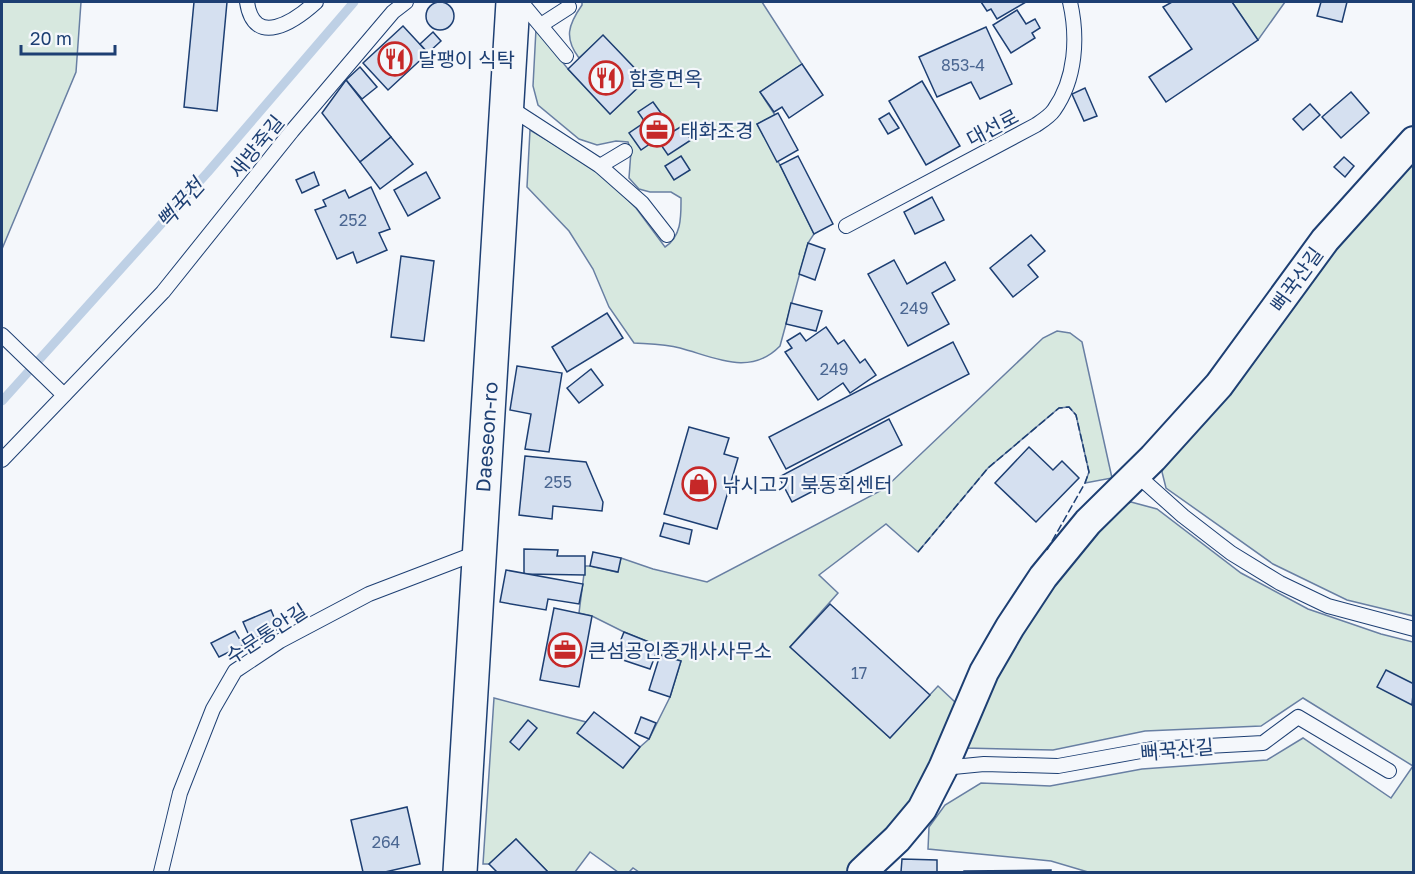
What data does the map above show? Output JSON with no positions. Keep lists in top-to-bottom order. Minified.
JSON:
{"streets":{"street":["뻐꾹산길","Daeseon-ro"],"lane":["대선로","새방죽길","수문통안길"]},"crossings":[["Daeseon-ro","수문통안길"]],"water":["뻑꾹천"],"places":{"restaurant":["달팽이 식탁","함흥면옥"],"office":["태화조경","큰섬공인중개사사무소"],"shop":["낚시고기 북동회센터"]},"house_numbers":["853-4","252","249","249","255","17","264"],"scale_bar":"20 m"}
